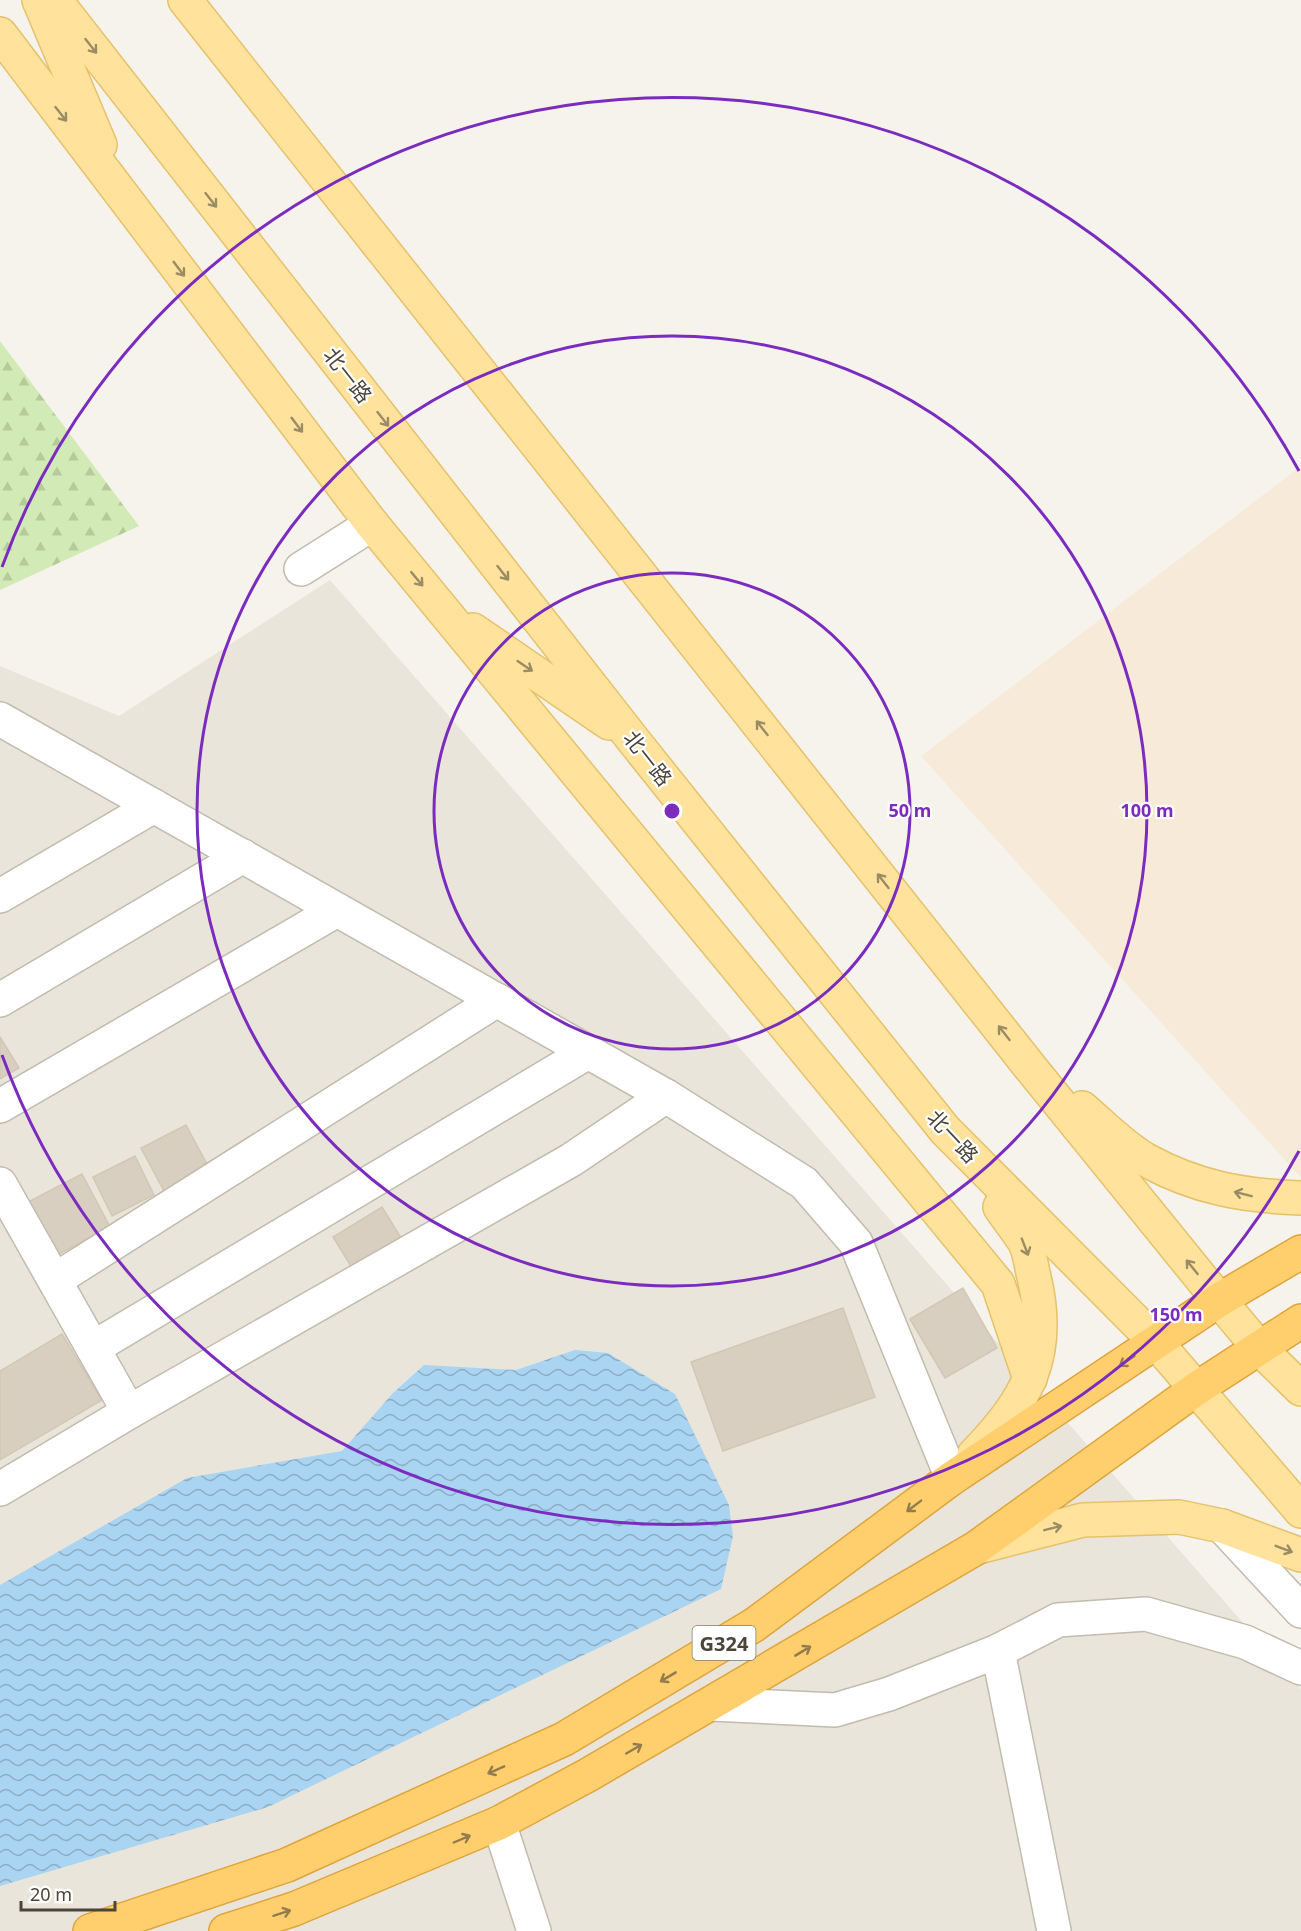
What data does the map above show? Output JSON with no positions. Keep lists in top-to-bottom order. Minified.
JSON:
{"streets":{"highway":["G324"],"main road":["北一路"]},"crossings":[["北一路","G324"]],"scale_bar":"20 m","rings":["50 m","100 m","150 m"]}
